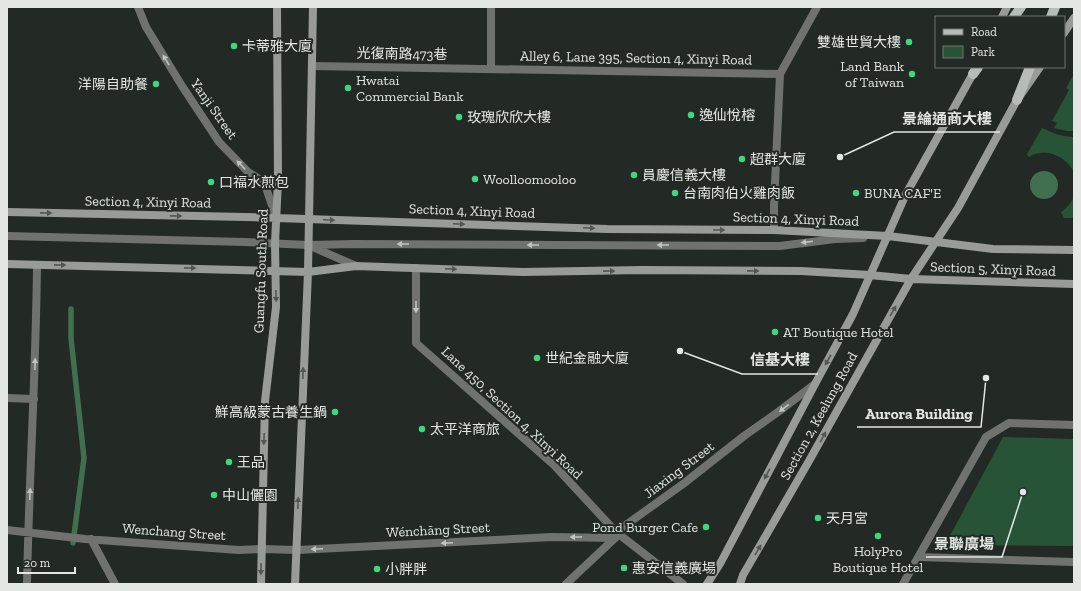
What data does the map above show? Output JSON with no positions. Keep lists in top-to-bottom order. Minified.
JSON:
{"streets":{"main road":["Section 4, Xinyi Road","Section 5, Xinyi Road","Guangfu South Road","Section 2, Keelung Road"],"street":["光復南路473巷","Alley 6, Lane 395, Section 4, Xinyi Road","Yanji Street","Lane 450, Section 4, Xinyi Road","Jiaxing Street","Wénchāng Street","Wenchang Street"]},"crossings":[["光復南路473巷","Alley 6, Lane 395, Section 4, Xinyi Road"],["Yanji Street","Section 4, Xinyi Road"],["Yanji Street","Guangfu South Road"],["Section 4, Xinyi Road","Section 5, Xinyi Road"],["Section 4, Xinyi Road","Guangfu South Road"],["Section 4, Xinyi Road","Section 2, Keelung Road"],["Section 5, Xinyi Road","Section 2, Keelung Road"],["Guangfu South Road","Wénchāng Street"],["Guangfu South Road","Wenchang Street"],["Lane 450, Section 4, Xinyi Road","Jiaxing Street"],["Lane 450, Section 4, Xinyi Road","Wénchāng Street"],["Section 2, Keelung Road","Jiaxing Street"],["Jiaxing Street","Wénchāng Street"],["Wénchāng Street","Wenchang Street"]],"one_way":["Yanji Street","Lane 450, Section 4, Xinyi Road","Jiaxing Street","Wénchāng Street"],"places":["雙雄世貿大樓","卡蒂雅大廈","Land Bank of Taiwan","洋陽自助餐","Hwatai Commercial Bank","逸仙悅榕","玫瑰欣欣大樓","景綸通商大樓","超群大廈","員慶信義大樓","Woolloomooloo","口福水煎包","台南肉伯火雞肉飯","BUNA CAF'E","AT Boutique Hotel","信基大樓","世紀金融大廈","Aurora Building","鮮高級蒙古養生鍋","太平洋商旅","王品","景聯廣場","中山儷園","天月宮","Pond Burger Cafe","HolyPro Boutique Hotel","惠安信義廣場","小胖胖"],"legend":["Road","Park"],"scale_bar":"20 m"}
